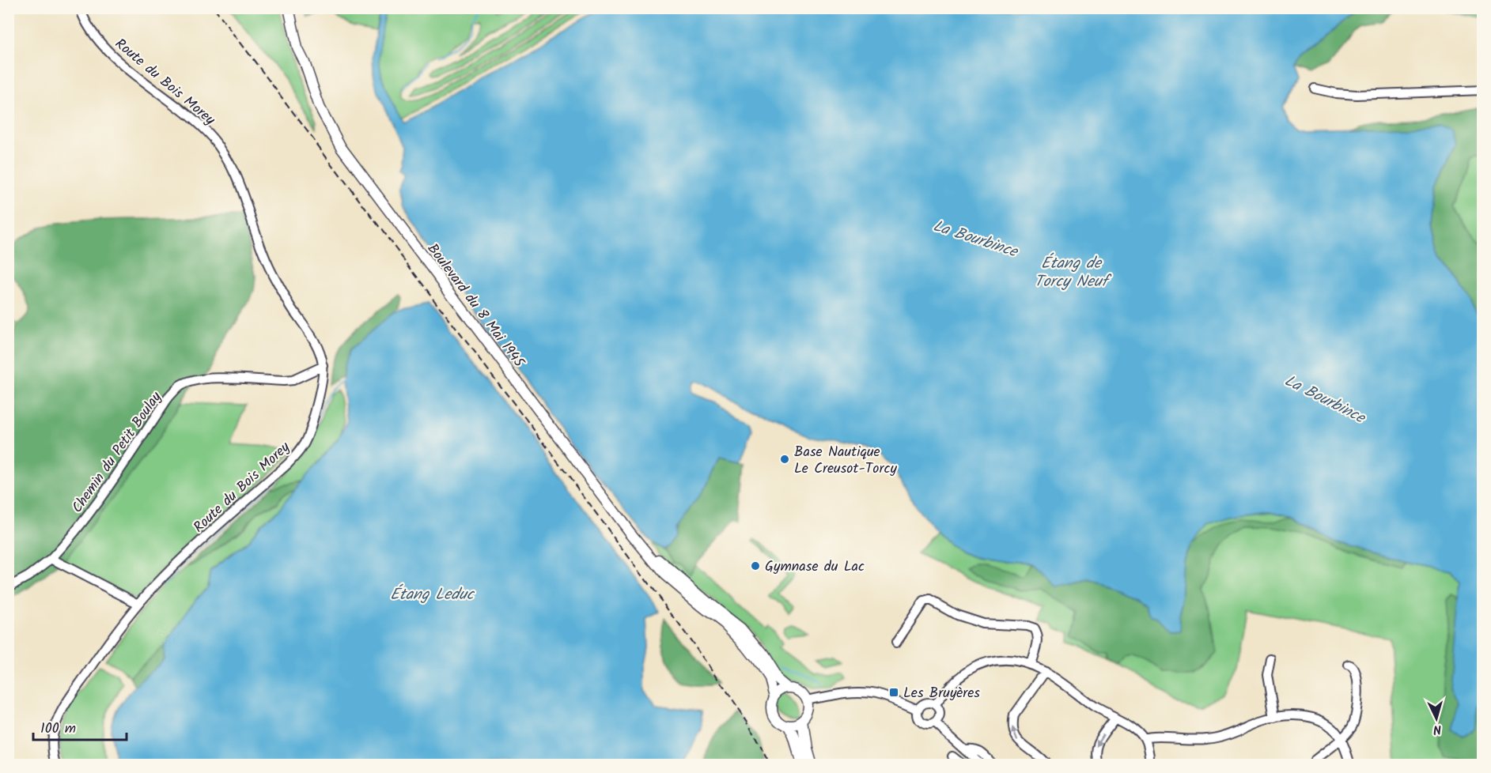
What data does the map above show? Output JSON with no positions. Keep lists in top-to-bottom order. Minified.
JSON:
{"streets":{"main road":["Boulevard du 8 Mai 1945"],"street":["Route du Bois Morey","Chemin du Petit Boulay"]},"crossings":[["Route du Bois Morey","Chemin du Petit Boulay"]],"water":["La Bourbince","Étang de Torcy Neuf","Étang Leduc"],"places":{"other":["Base Nautique Le Creusot-Torcy","Gymnase du Lac"],"transit":["Les Bruyères"]},"scale_bar":"100 m","north":"bottom"}
